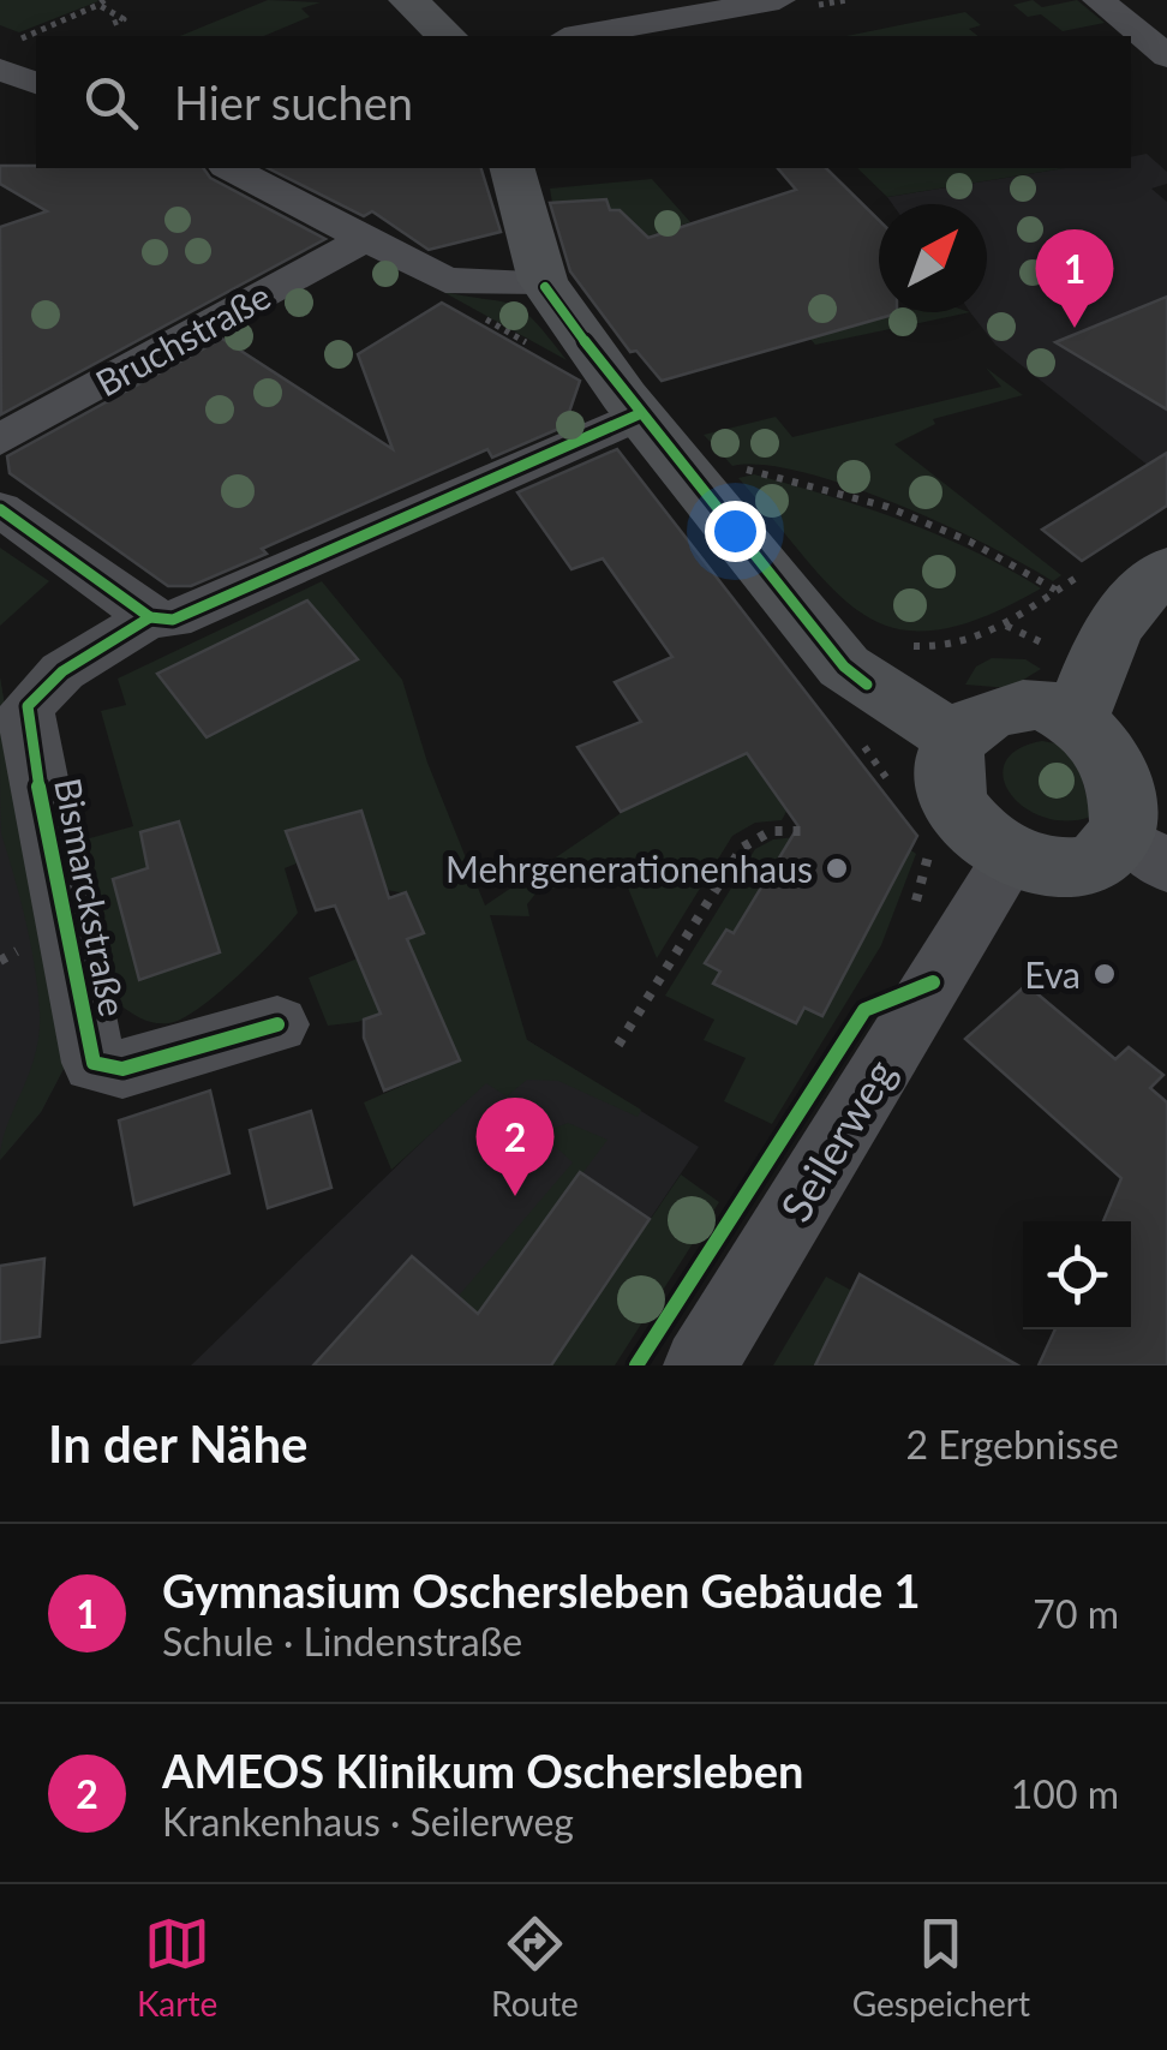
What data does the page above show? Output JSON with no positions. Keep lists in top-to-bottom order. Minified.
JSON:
{"streets":{"street":["Bruchstraße","Bismarckstraße","Seilerweg"]},"places":["Mehrgenerationenhaus","Eva"],"north":"top right","page":{"search":"Hier suchen","pins":["1","2"],"heading":["In der Nähe","2 Ergebnisse"],"list":[{"mark":"1","name":"Gymnasium Oschersleben Gebäude 1","note":"Schule · Lindenstraße","value":"70 m"},{"mark":"2","name":"AMEOS Klinikum Oschersleben","note":"Krankenhaus · Seilerweg","value":"100 m"}],"nav":["Karte","Route","Gespeichert"]}}
